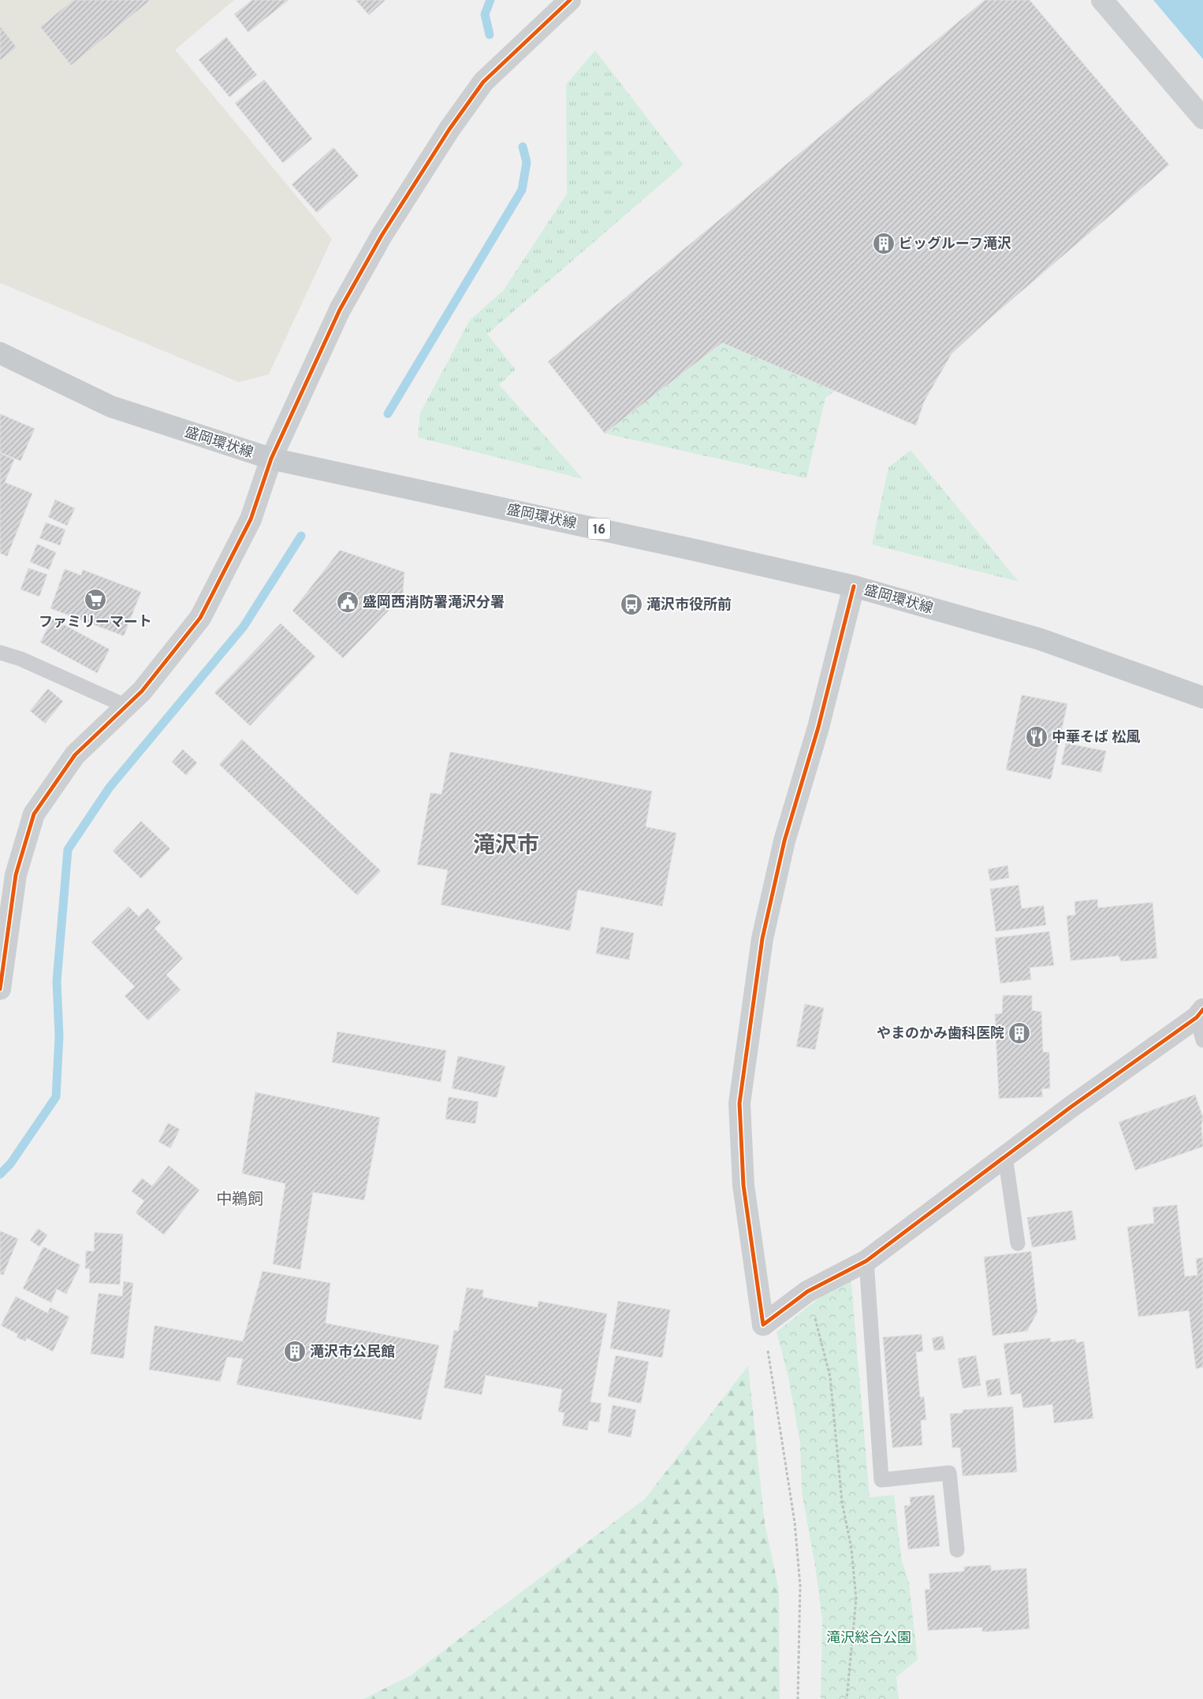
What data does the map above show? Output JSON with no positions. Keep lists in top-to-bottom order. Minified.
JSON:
{"streets":{"main road":["盛岡環状線","16"]},"districts":["滝沢市","中鵜飼"],"parks":["滝沢総合公園"],"places":{"building":["ビッグルーフ滝沢","やまのかみ歯科医院","滝沢市公民館"],"supermarket":["ファミリーマート"],"public building":["盛岡西消防署滝沢分署"],"bus stop":["滝沢市役所前"],"restaurant":["中華そば 松風"]}}
